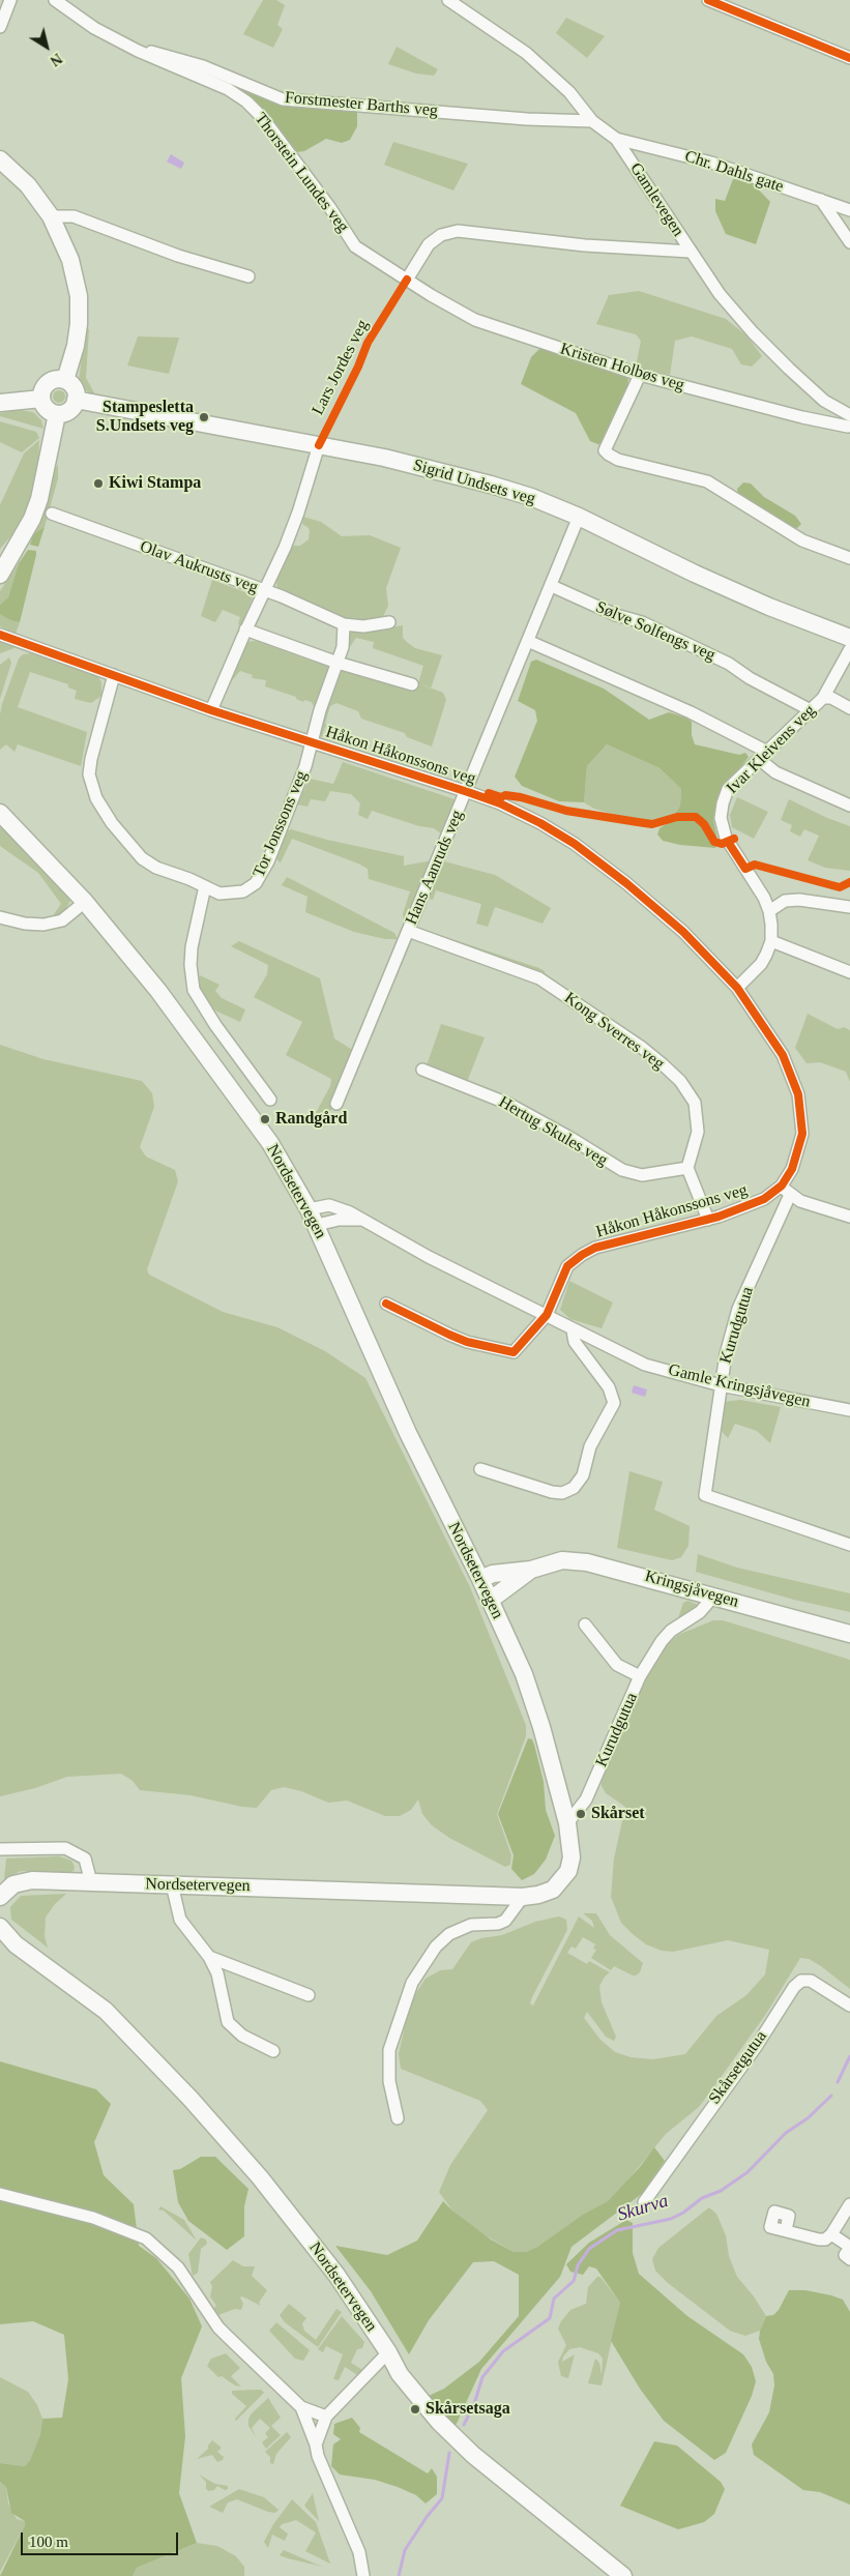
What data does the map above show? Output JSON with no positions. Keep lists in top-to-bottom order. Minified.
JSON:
{"streets":{"main road":["Sigrid Undsets veg","Nordsetervegen","Kringsjåvegen"],"street":["Forstmester Barths veg","Chr. Dahls gate","Thorstein Lundes veg","Gamlevegen","Kristen Holbøs veg","Olav Aukrusts veg","Sølve Solfengs veg","Ivar Kleivens veg","Håkon Håkonssons veg","Tor Jonssons veg","Hans Aanruds veg","Kong Sverres veg","Hertug Skules veg","Kurudgutua","Gamle Kringsjåvegen","Skårsetgutua"],"cycle path":["Lars Jordes veg"]},"crossings":[["Forstmester Barths veg","Thorstein Lundes veg"],["Forstmester Barths veg","Gamlevegen"],["Chr. Dahls gate","Gamlevegen"],["Thorstein Lundes veg","Kristen Holbøs veg"],["Gamlevegen","Kristen Holbøs veg"],["Sigrid Undsets veg","Hans Aanruds veg"],["Sølve Solfengs veg","Ivar Kleivens veg"],["Sølve Solfengs veg","Hans Aanruds veg"],["Ivar Kleivens veg","Håkon Håkonssons veg"],["Håkon Håkonssons veg","Tor Jonssons veg"],["Håkon Håkonssons veg","Hans Aanruds veg"],["Håkon Håkonssons veg","Gamle Kringsjåvegen"],["Hans Aanruds veg","Kong Sverres veg"],["Kong Sverres veg","Hertug Skules veg"],["Nordsetervegen","Kurudgutua"],["Nordsetervegen","Gamle Kringsjåvegen"],["Nordsetervegen","Kringsjåvegen"],["Kurudgutua","Gamle Kringsjåvegen"],["Kurudgutua","Kringsjåvegen"]],"water":["Skurva"],"places":["Stampesletta S.Undsets veg","Kiwi Stampa","Randgård","Skårset","Skårsetsaga"],"scale_bar":"100 m","north":"bottom right"}
